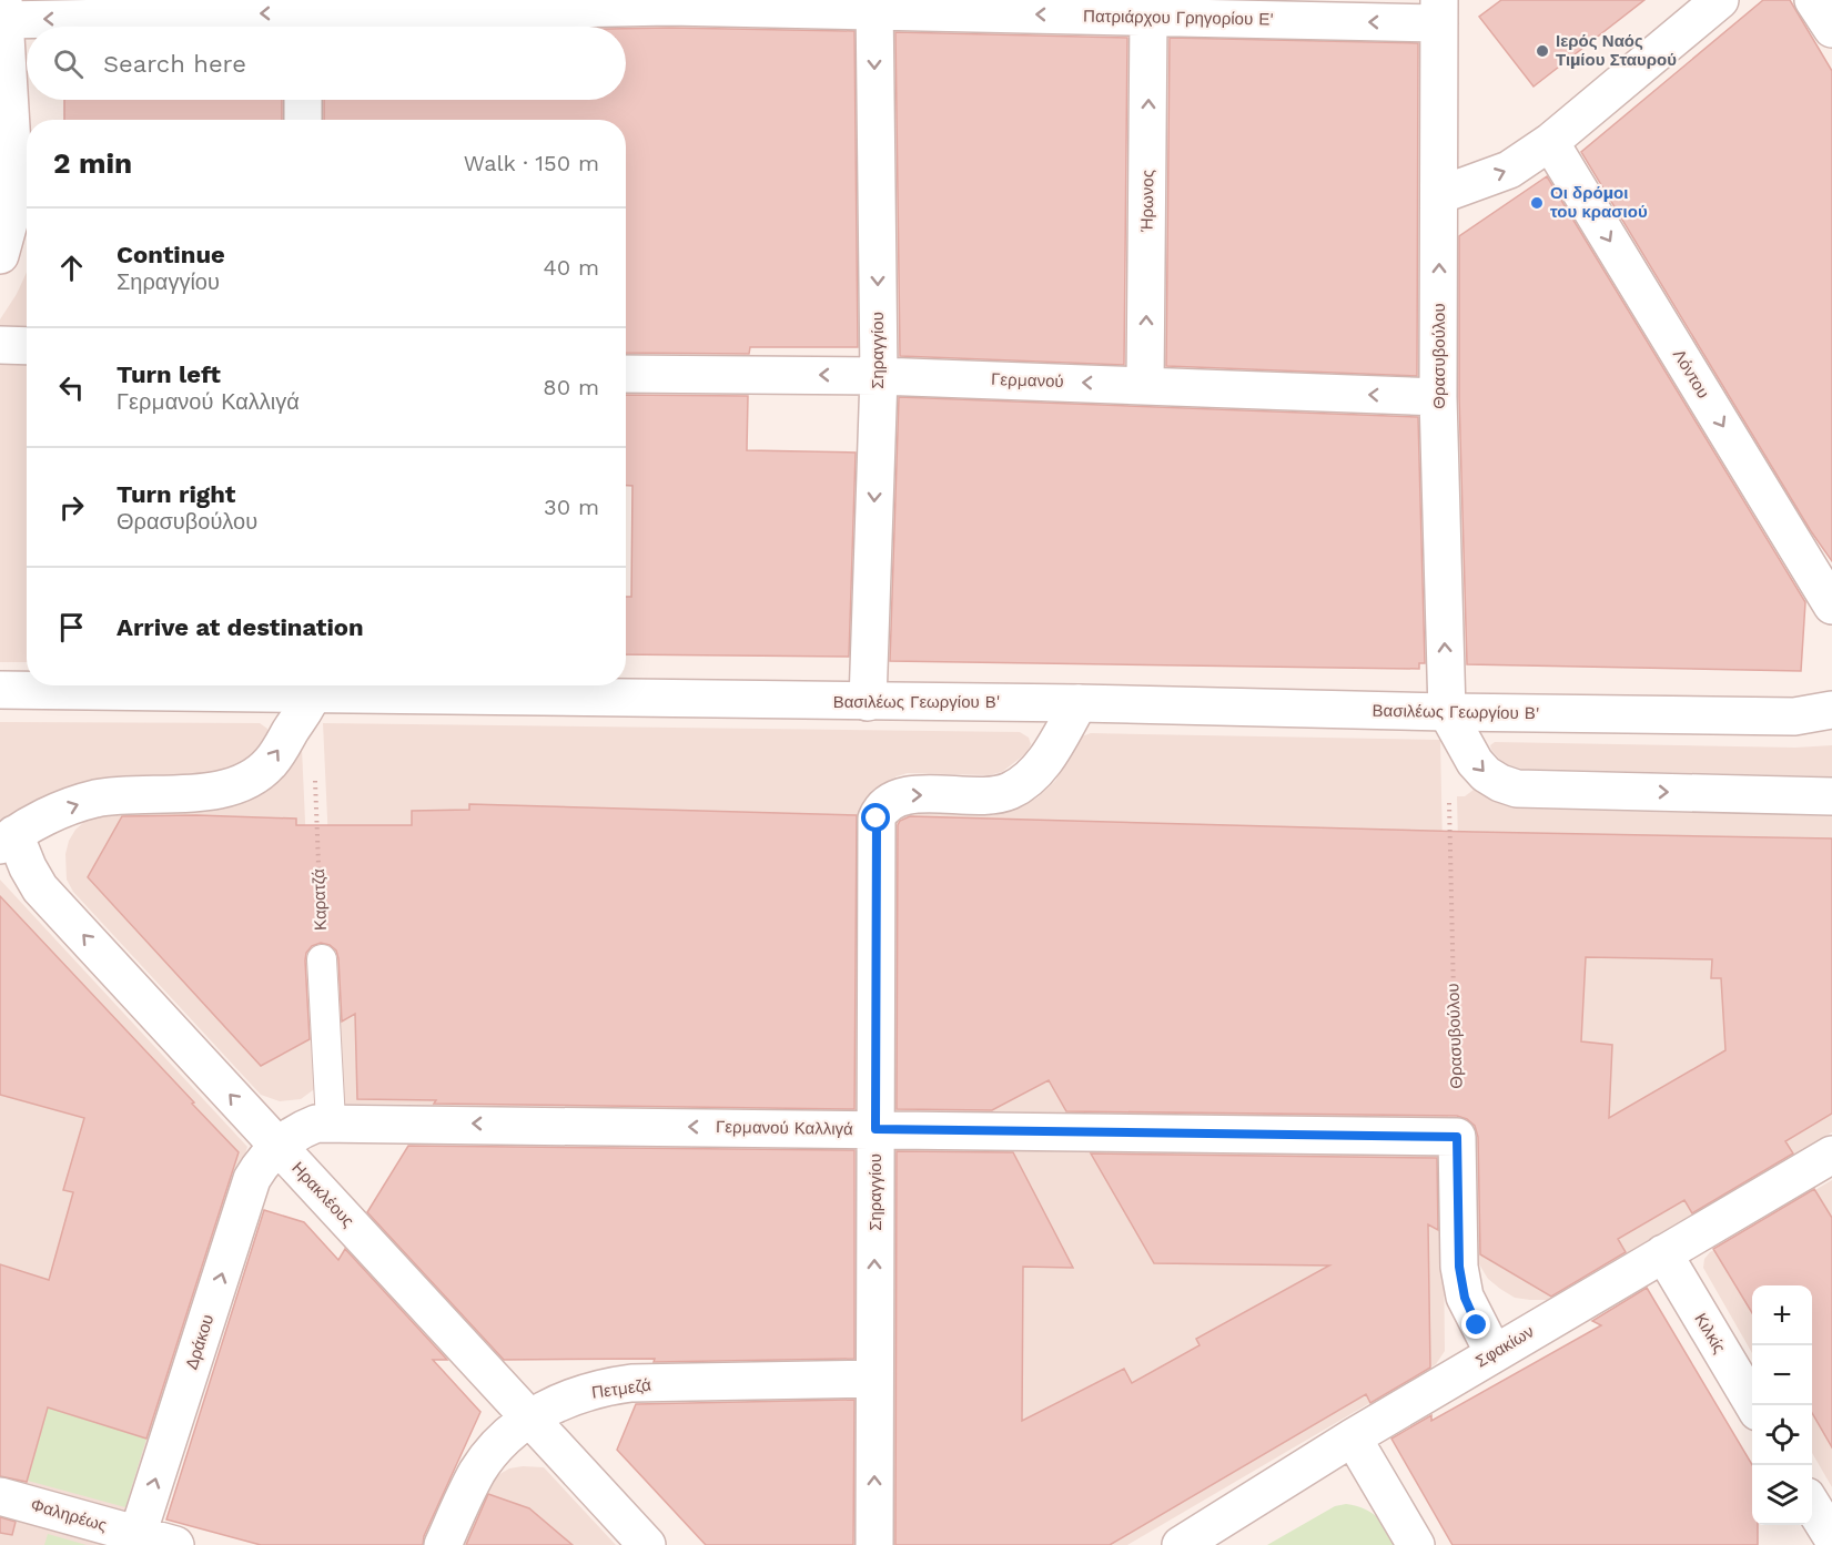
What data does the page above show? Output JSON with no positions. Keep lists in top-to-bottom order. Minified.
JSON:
{"streets":{"street":["Πατριάρχου Γρηγορίου Ε'","Ήρωνος","Σηραγγίου","Θρασυβούλου","Λόντου","Γερμανού","Βασιλέως Γεωργίου Β'","Γερμανού Καλλιγά","Ηρακλέους","Κιλκίς","Δράκου","Σφακίων","Πετμεζά","Φαληρέως"],"path":["Καρατζά"]},"crossings":[["Πατριάρχου Γρηγορίου Ε'","Ήρωνος"],["Πατριάρχου Γρηγορίου Ε'","Σηραγγίου"],["Πατριάρχου Γρηγορίου Ε'","Θρασυβούλου"],["Ήρωνος","Γερμανού"],["Σηραγγίου","Γερμανού"],["Σηραγγίου","Βασιλέως Γεωργίου Β'"],["Σηραγγίου","Γερμανού Καλλιγά"],["Σηραγγίου","Πετμεζά"],["Θρασυβούλου","Γερμανού"],["Θρασυβούλου","Βασιλέως Γεωργίου Β'"],["Θρασυβούλου","Γερμανού Καλλιγά"],["Γερμανού Καλλιγά","Ηρακλέους"],["Γερμανού Καλλιγά","Δράκου"],["Ηρακλέους","Δράκου"],["Ηρακλέους","Πετμεζά"],["Κιλκίς","Σφακίων"],["Δράκου","Φαληρέως"]],"one_way":["Πατριάρχου Γρηγορίου Ε'","Ήρωνος","Λόντου","Γερμανού","Γερμανού Καλλιγά","Ηρακλέους","Δράκου"],"places":["Ιερός Ναός Τιμίου Σταυρού","Οι δρόμοι του κρασιού"],"page":{"search":"Search here","heading":["2 min","Walk · 150 m"],"list":[["Continue","Σηραγγίου","40 m"],["Turn left","Γερμανού Καλλιγά","80 m"],["Turn right","Θρασυβούλου","30 m"],"Arrive at destination"],"map_buttons":["+","−"]}}
